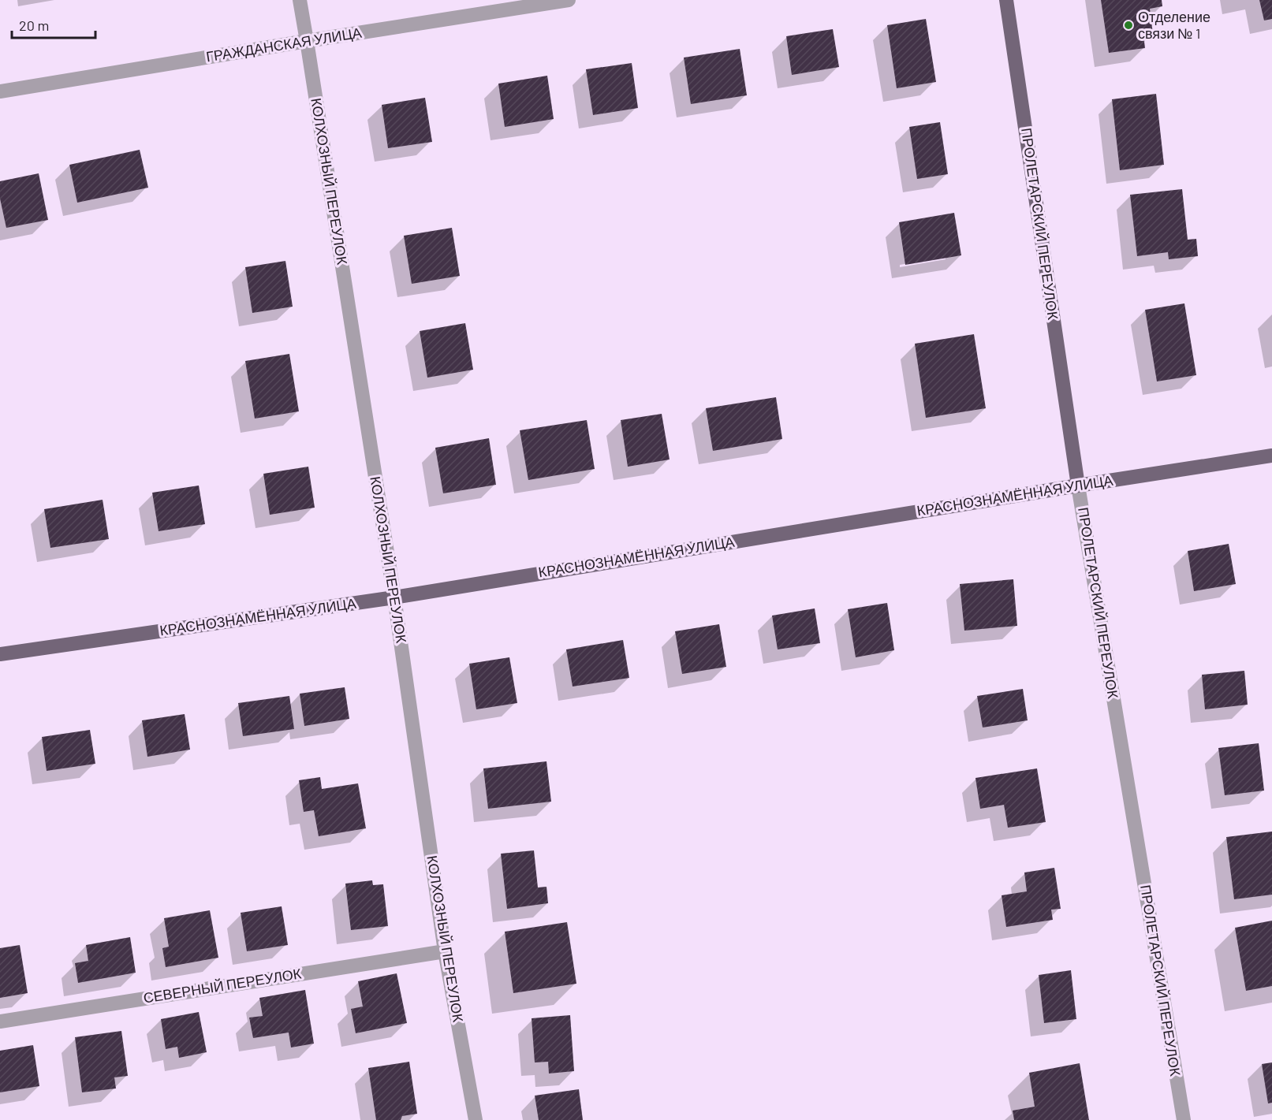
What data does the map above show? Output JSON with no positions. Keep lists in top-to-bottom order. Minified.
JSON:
{"streets":{"main road":["ПРОЛЕТАРСКИЙ ПЕРЕУЛОК","КРАСНОЗНАМЁННАЯ УЛИЦА"],"street":["ГРАЖДАНСКАЯ УЛИЦА","КОЛХОЗНЫЙ ПЕРЕУЛОК","СЕВЕРНЫЙ ПЕРЕУЛОК"]},"crossings":[["ГРАЖДАНСКАЯ УЛИЦА","КОЛХОЗНЫЙ ПЕРЕУЛОК"],["КОЛХОЗНЫЙ ПЕРЕУЛОК","КРАСНОЗНАМЁННАЯ УЛИЦА"],["КОЛХОЗНЫЙ ПЕРЕУЛОК","СЕВЕРНЫЙ ПЕРЕУЛОК"],["ПРОЛЕТАРСКИЙ ПЕРЕУЛОК","КРАСНОЗНАМЁННАЯ УЛИЦА"]],"places":["Отделение связи № 1"],"scale_bar":"20 m"}
